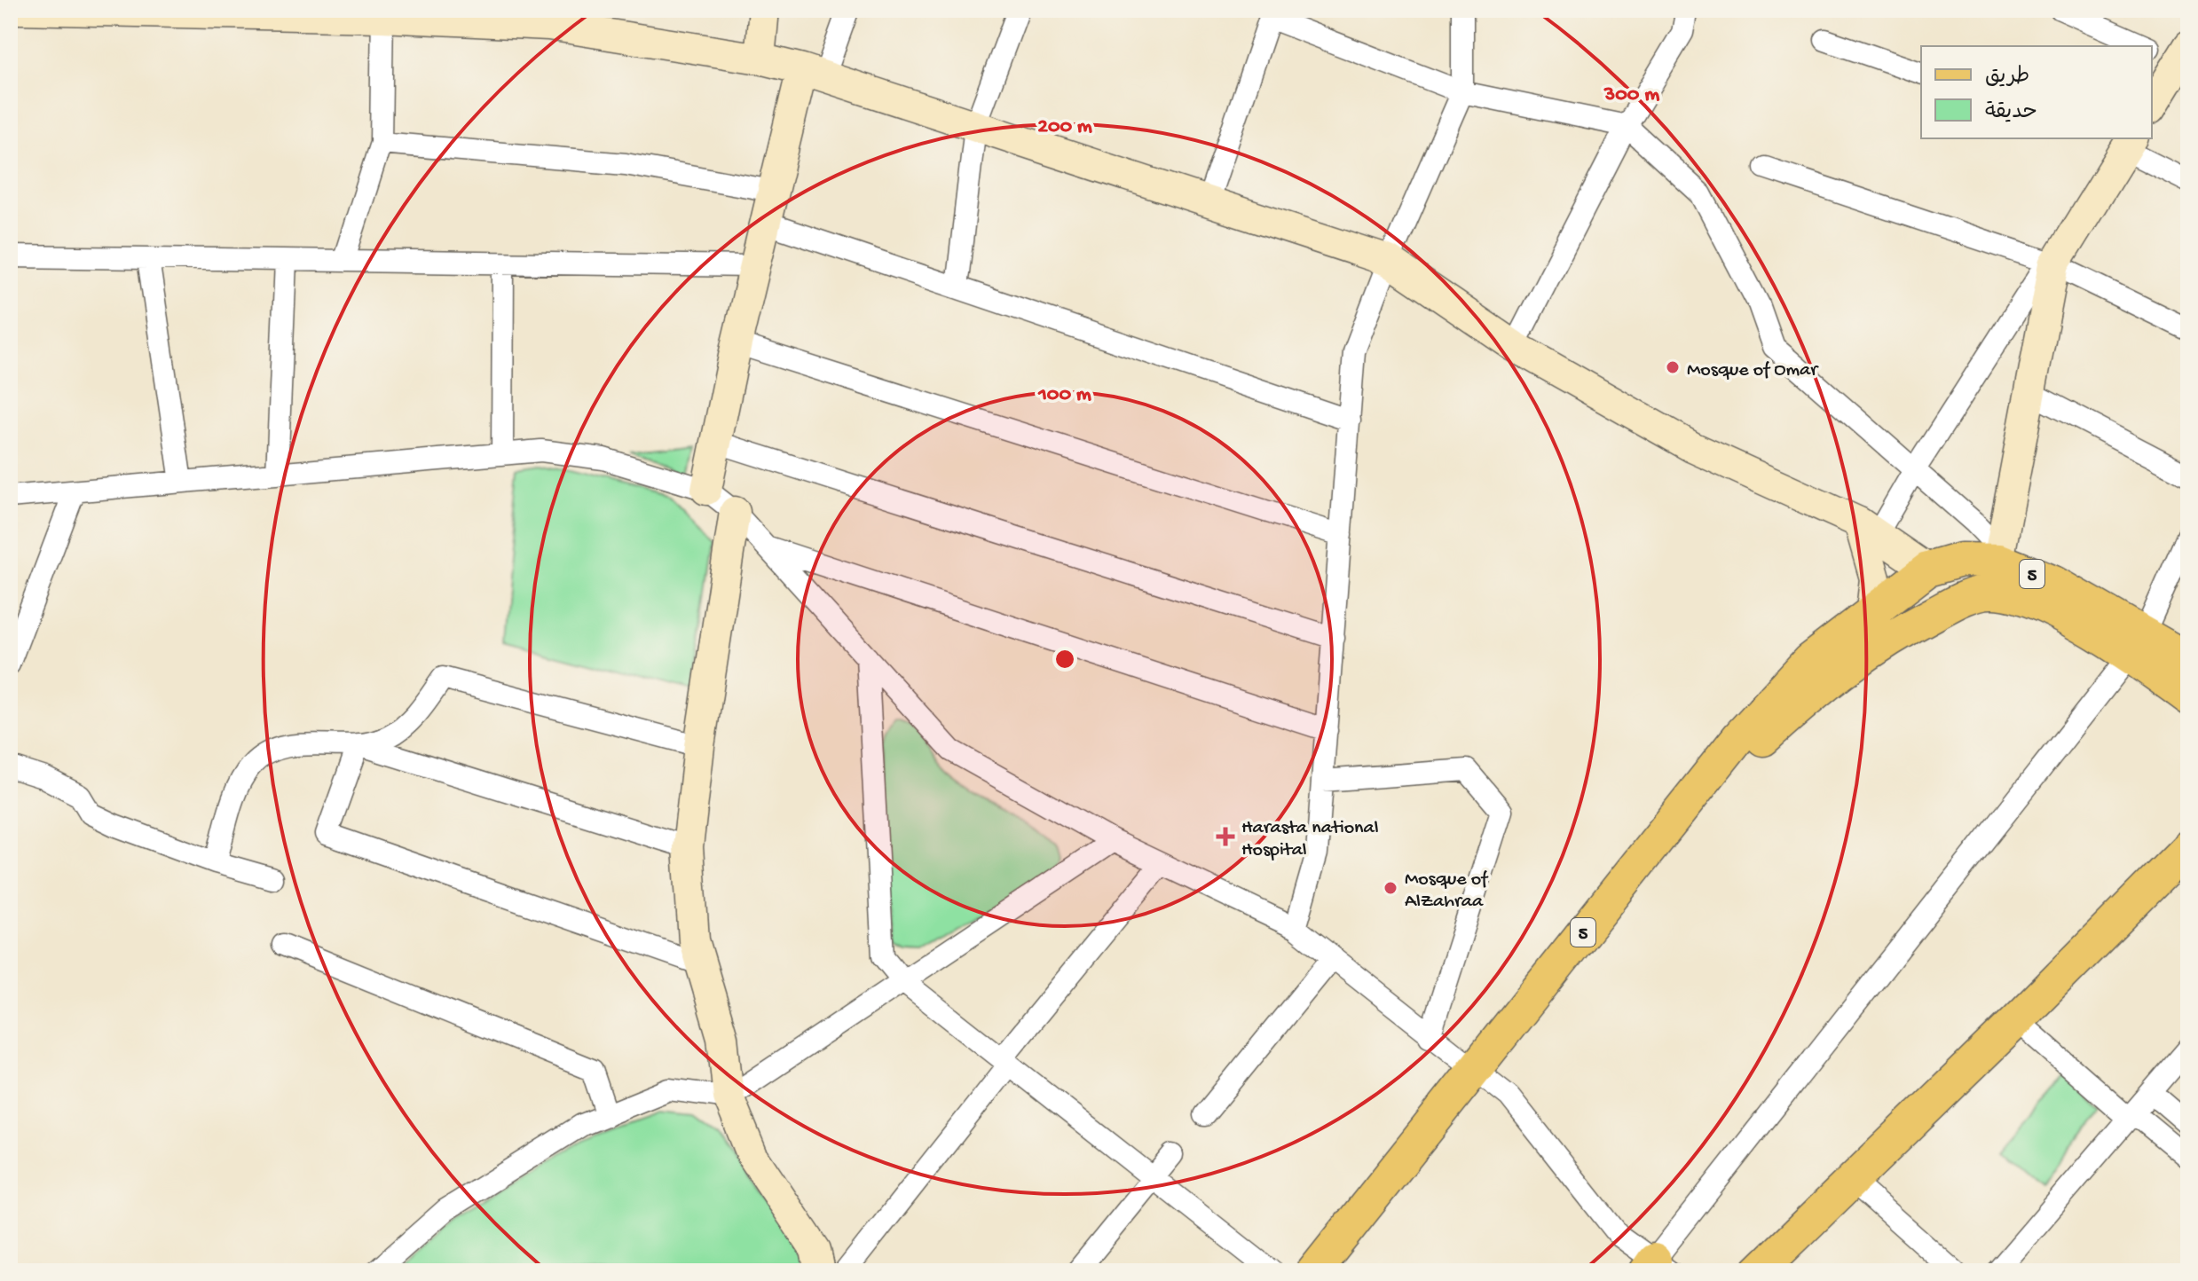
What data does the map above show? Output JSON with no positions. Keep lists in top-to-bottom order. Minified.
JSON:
{"streets":{"main road":["5"]},"places":{"other":["Mosque of Omar","Mosque of AlZahraa"],"health":["Harasta national Hospital"]},"legend":["طريق","حديقة"],"rings":["300 m","200 m","100 m"]}
